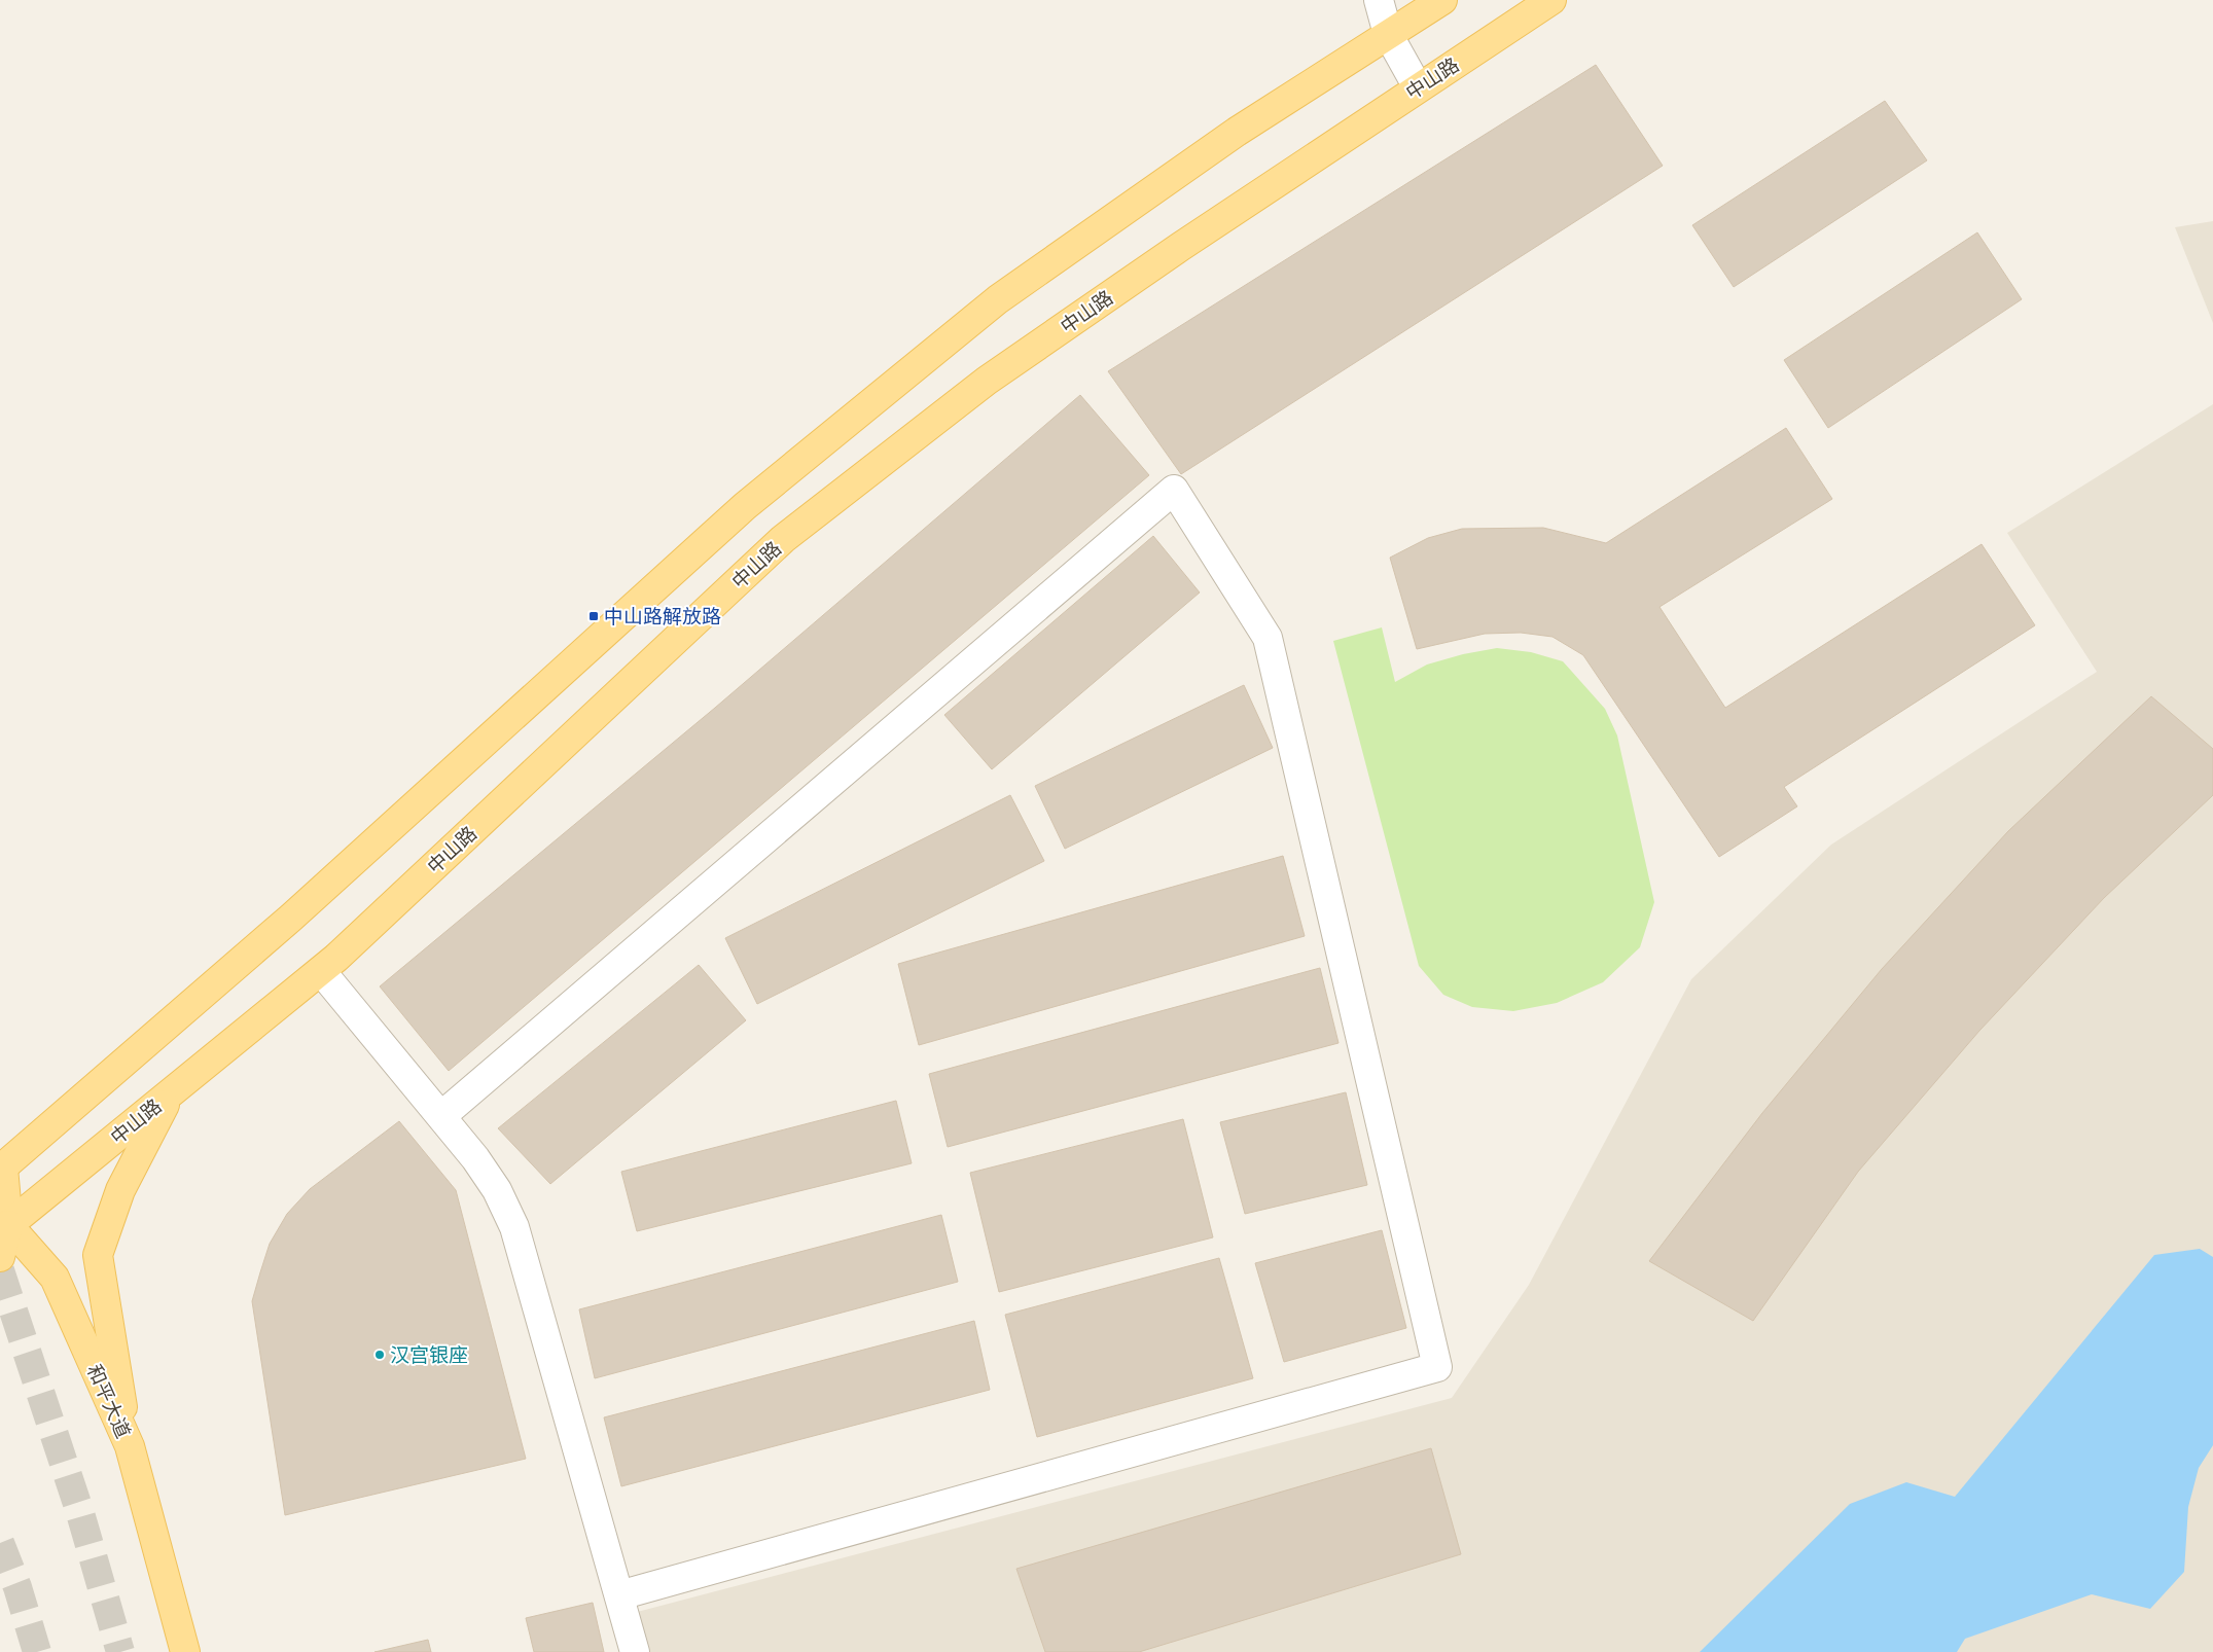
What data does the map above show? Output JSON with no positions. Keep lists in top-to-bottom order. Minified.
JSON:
{"streets":{"main road":["中山路","和平大道"]},"crossings":[["中山路","和平大道"]],"places":{"transit":["中山路解放路"],"other":["汉宫银座"]}}
